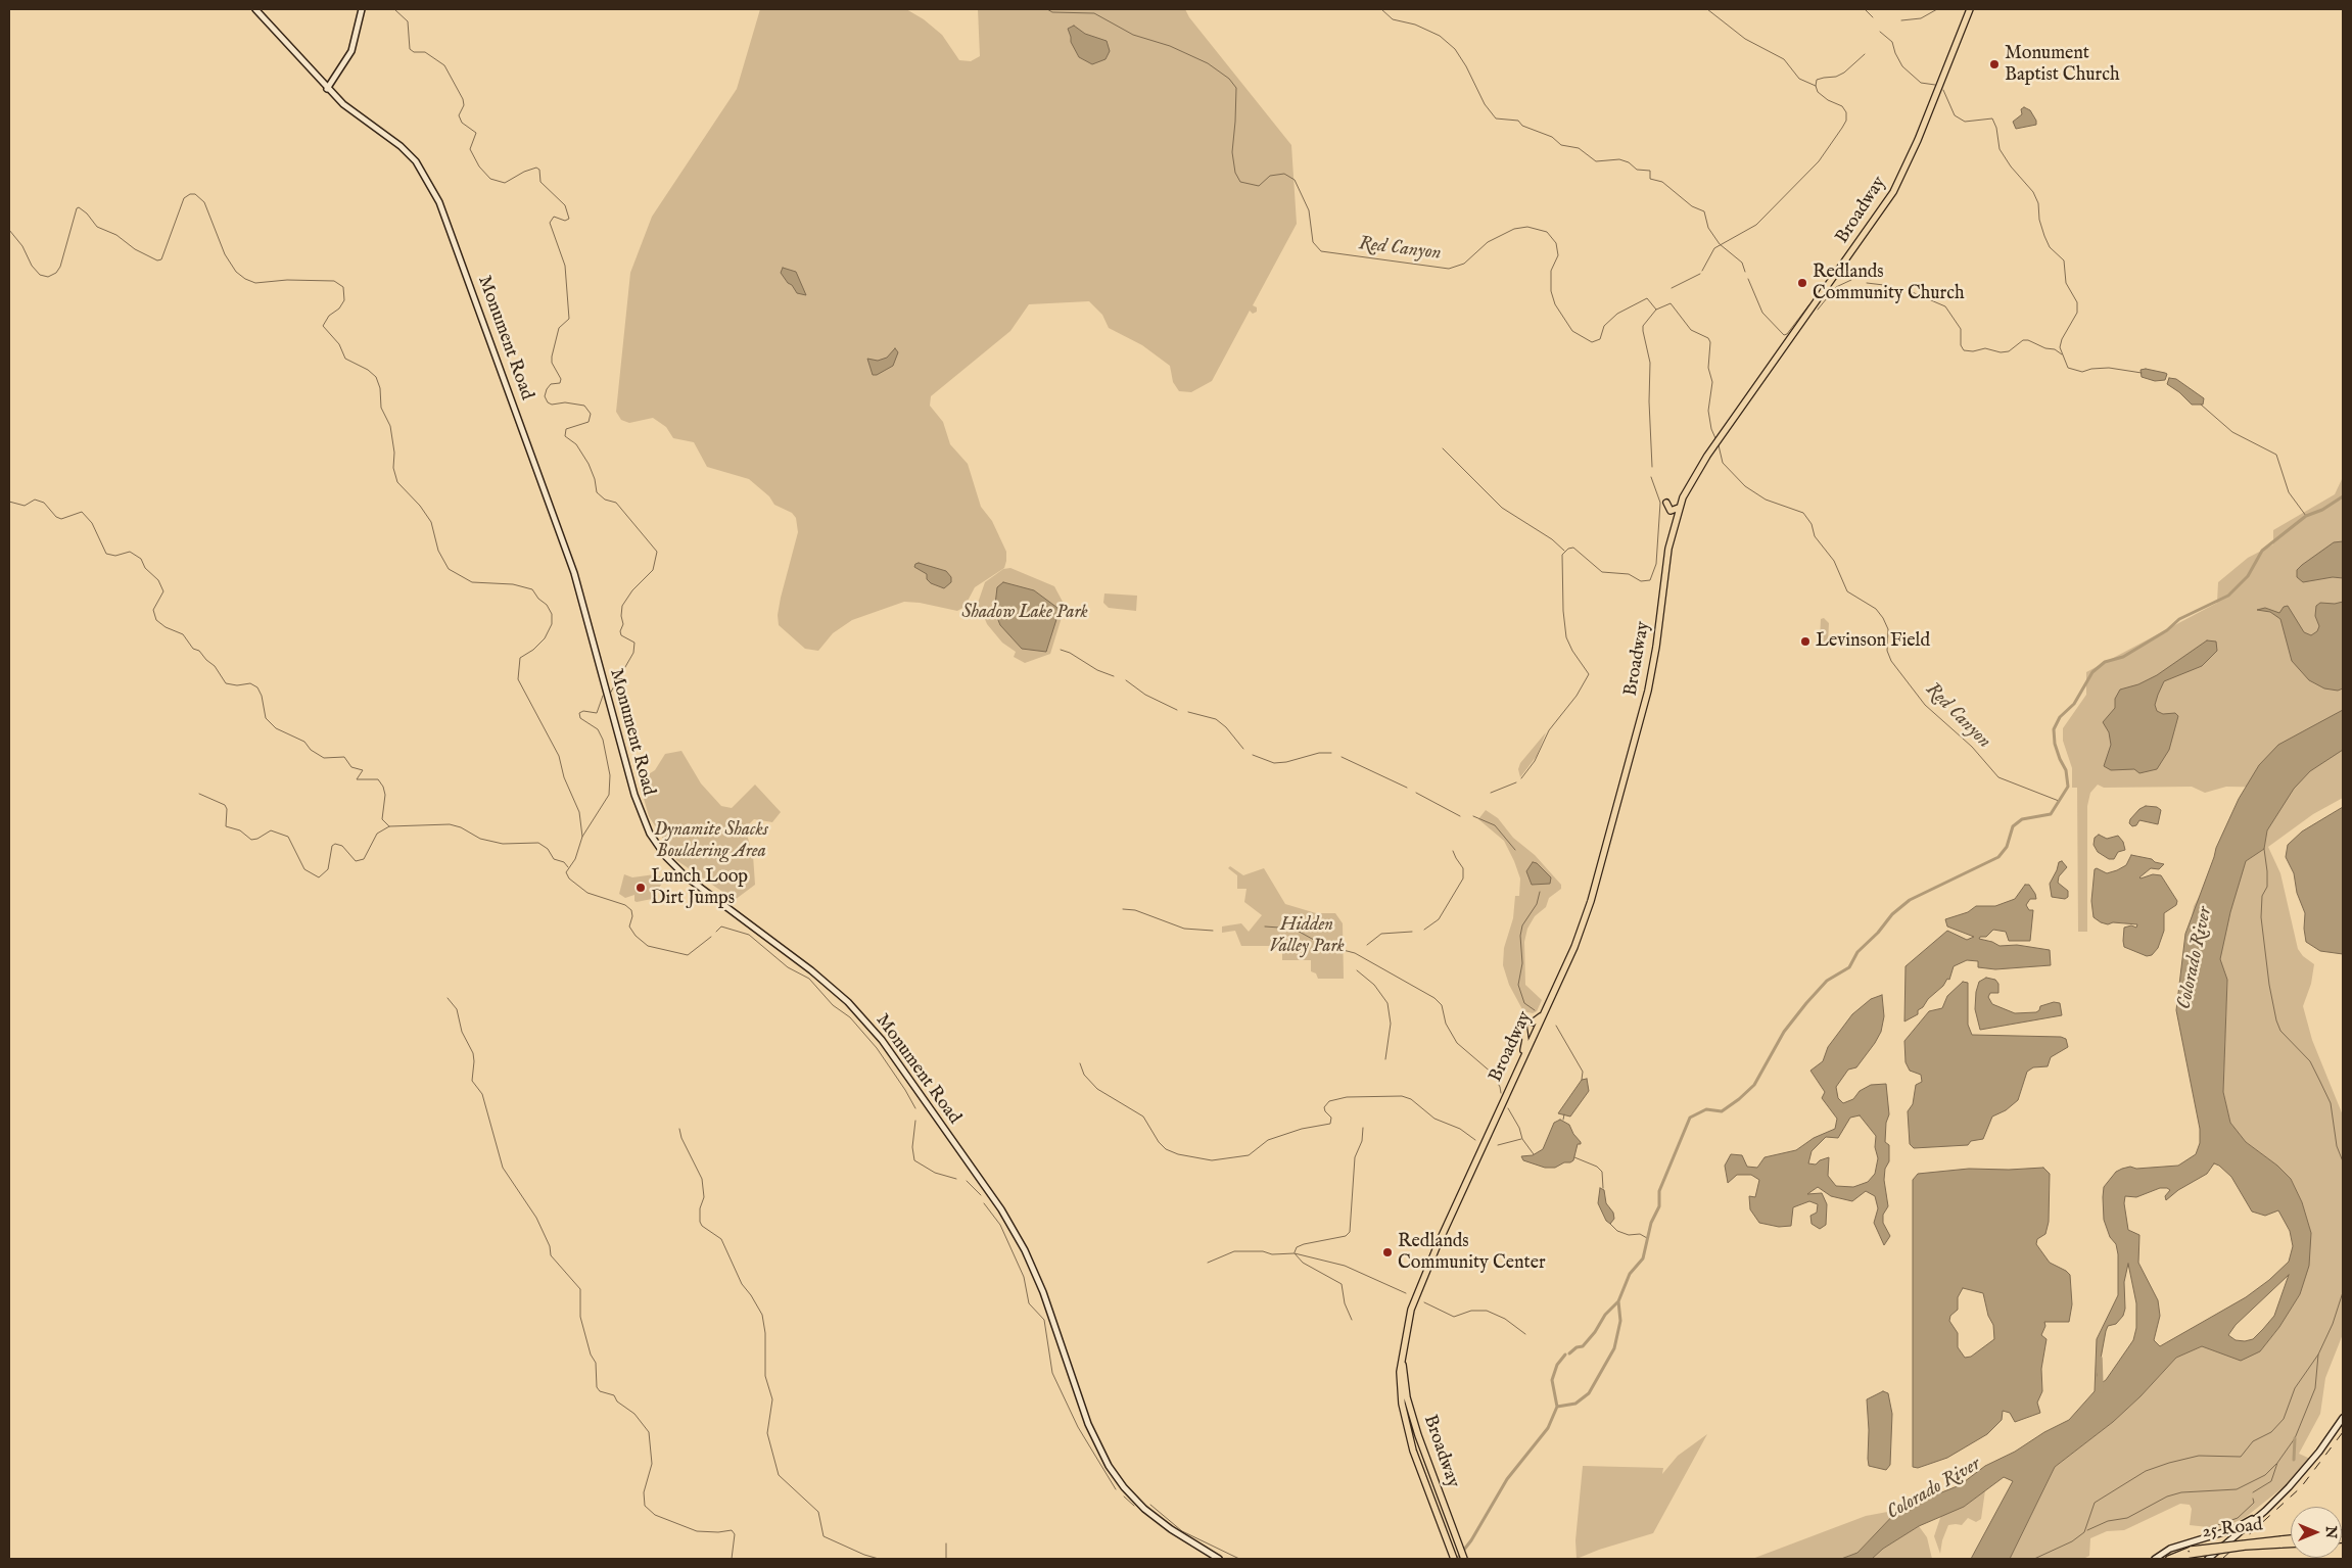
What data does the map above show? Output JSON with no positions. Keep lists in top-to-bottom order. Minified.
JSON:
{"streets":{"main road":["Broadway","Monument Road","25 Road"]},"water":["Red Canyon","Colorado River"],"parks":["Shadow Lake Park","Dynamite Shacks Bouldering Area","Hidden Valley Park"],"places":["Monument Baptist Church","Redlands Community Church","Levinson Field","Lunch Loop Dirt Jumps","Redlands Community Center"],"north":"right"}
